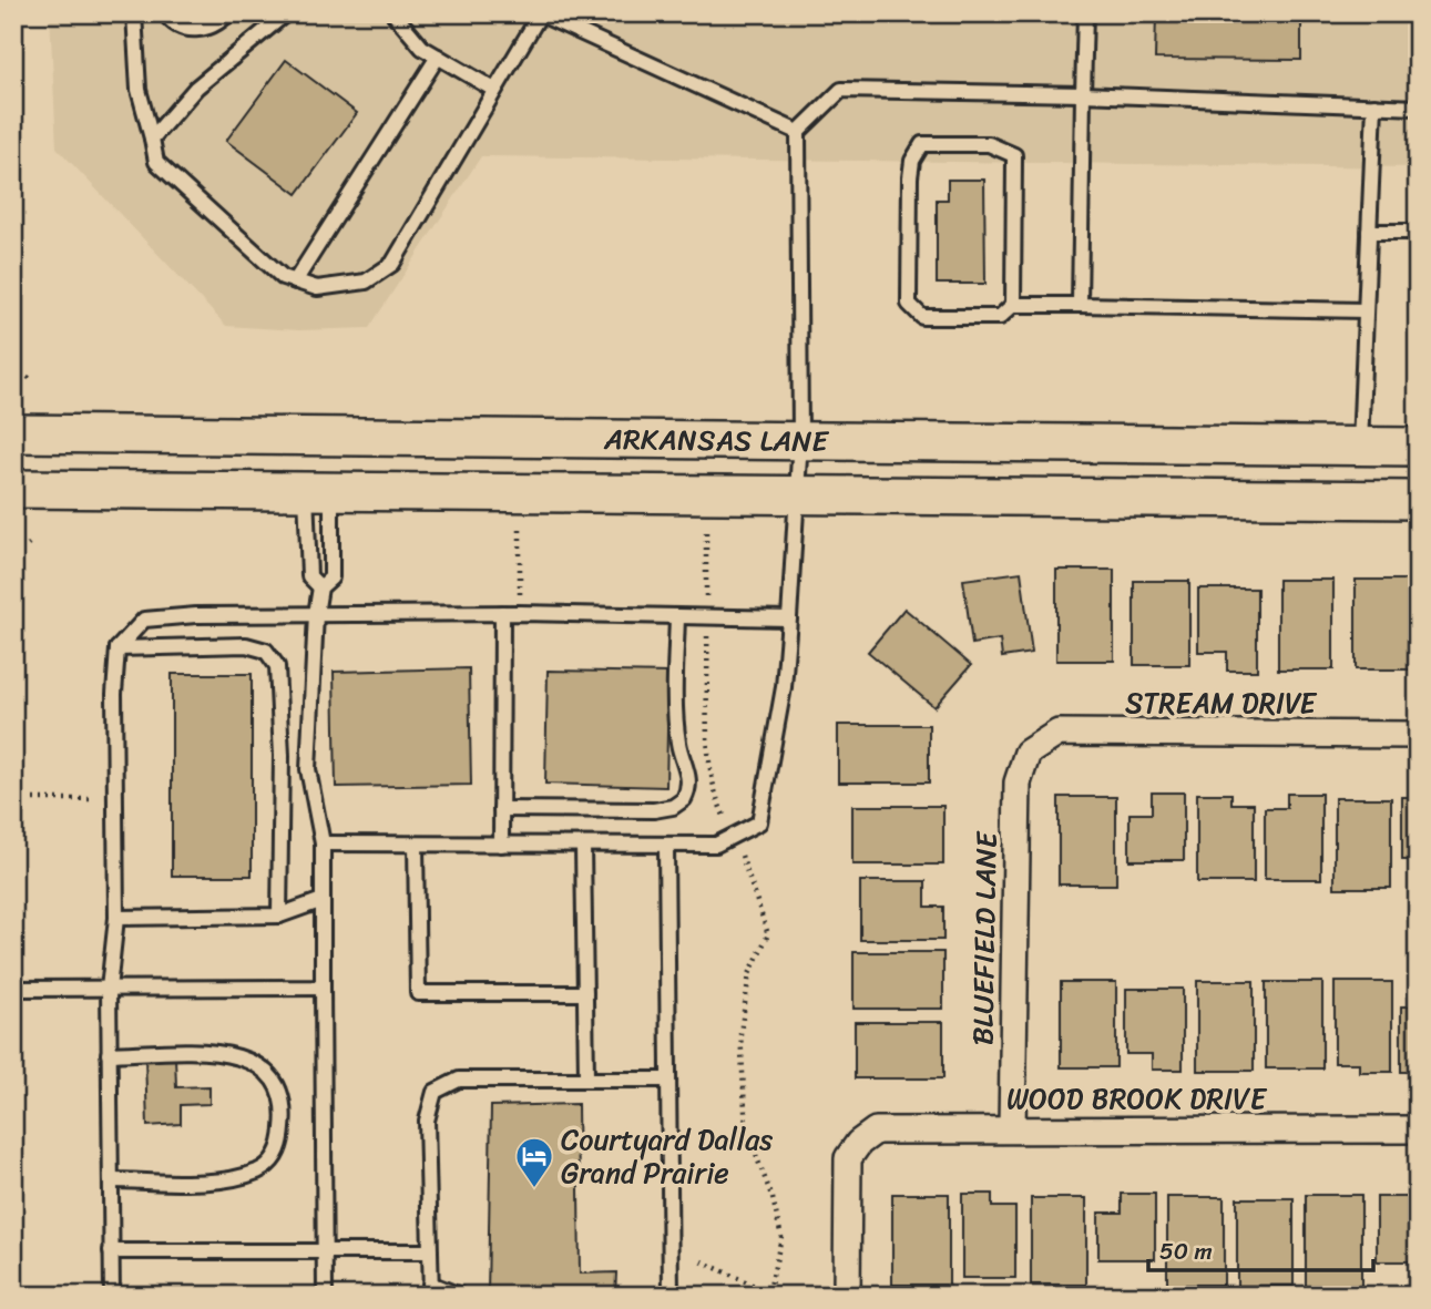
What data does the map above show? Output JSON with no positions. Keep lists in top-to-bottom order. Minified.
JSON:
{"streets":{"main road":["ARKANSAS LANE"],"street":["STREAM DRIVE","BLUEFIELD LANE","WOOD BROOK DRIVE"]},"crossings":[["STREAM DRIVE","BLUEFIELD LANE"],["BLUEFIELD LANE","WOOD BROOK DRIVE"]],"places":{"hotel":["Courtyard Dallas Grand Prairie"]},"scale_bar":"50 m"}
